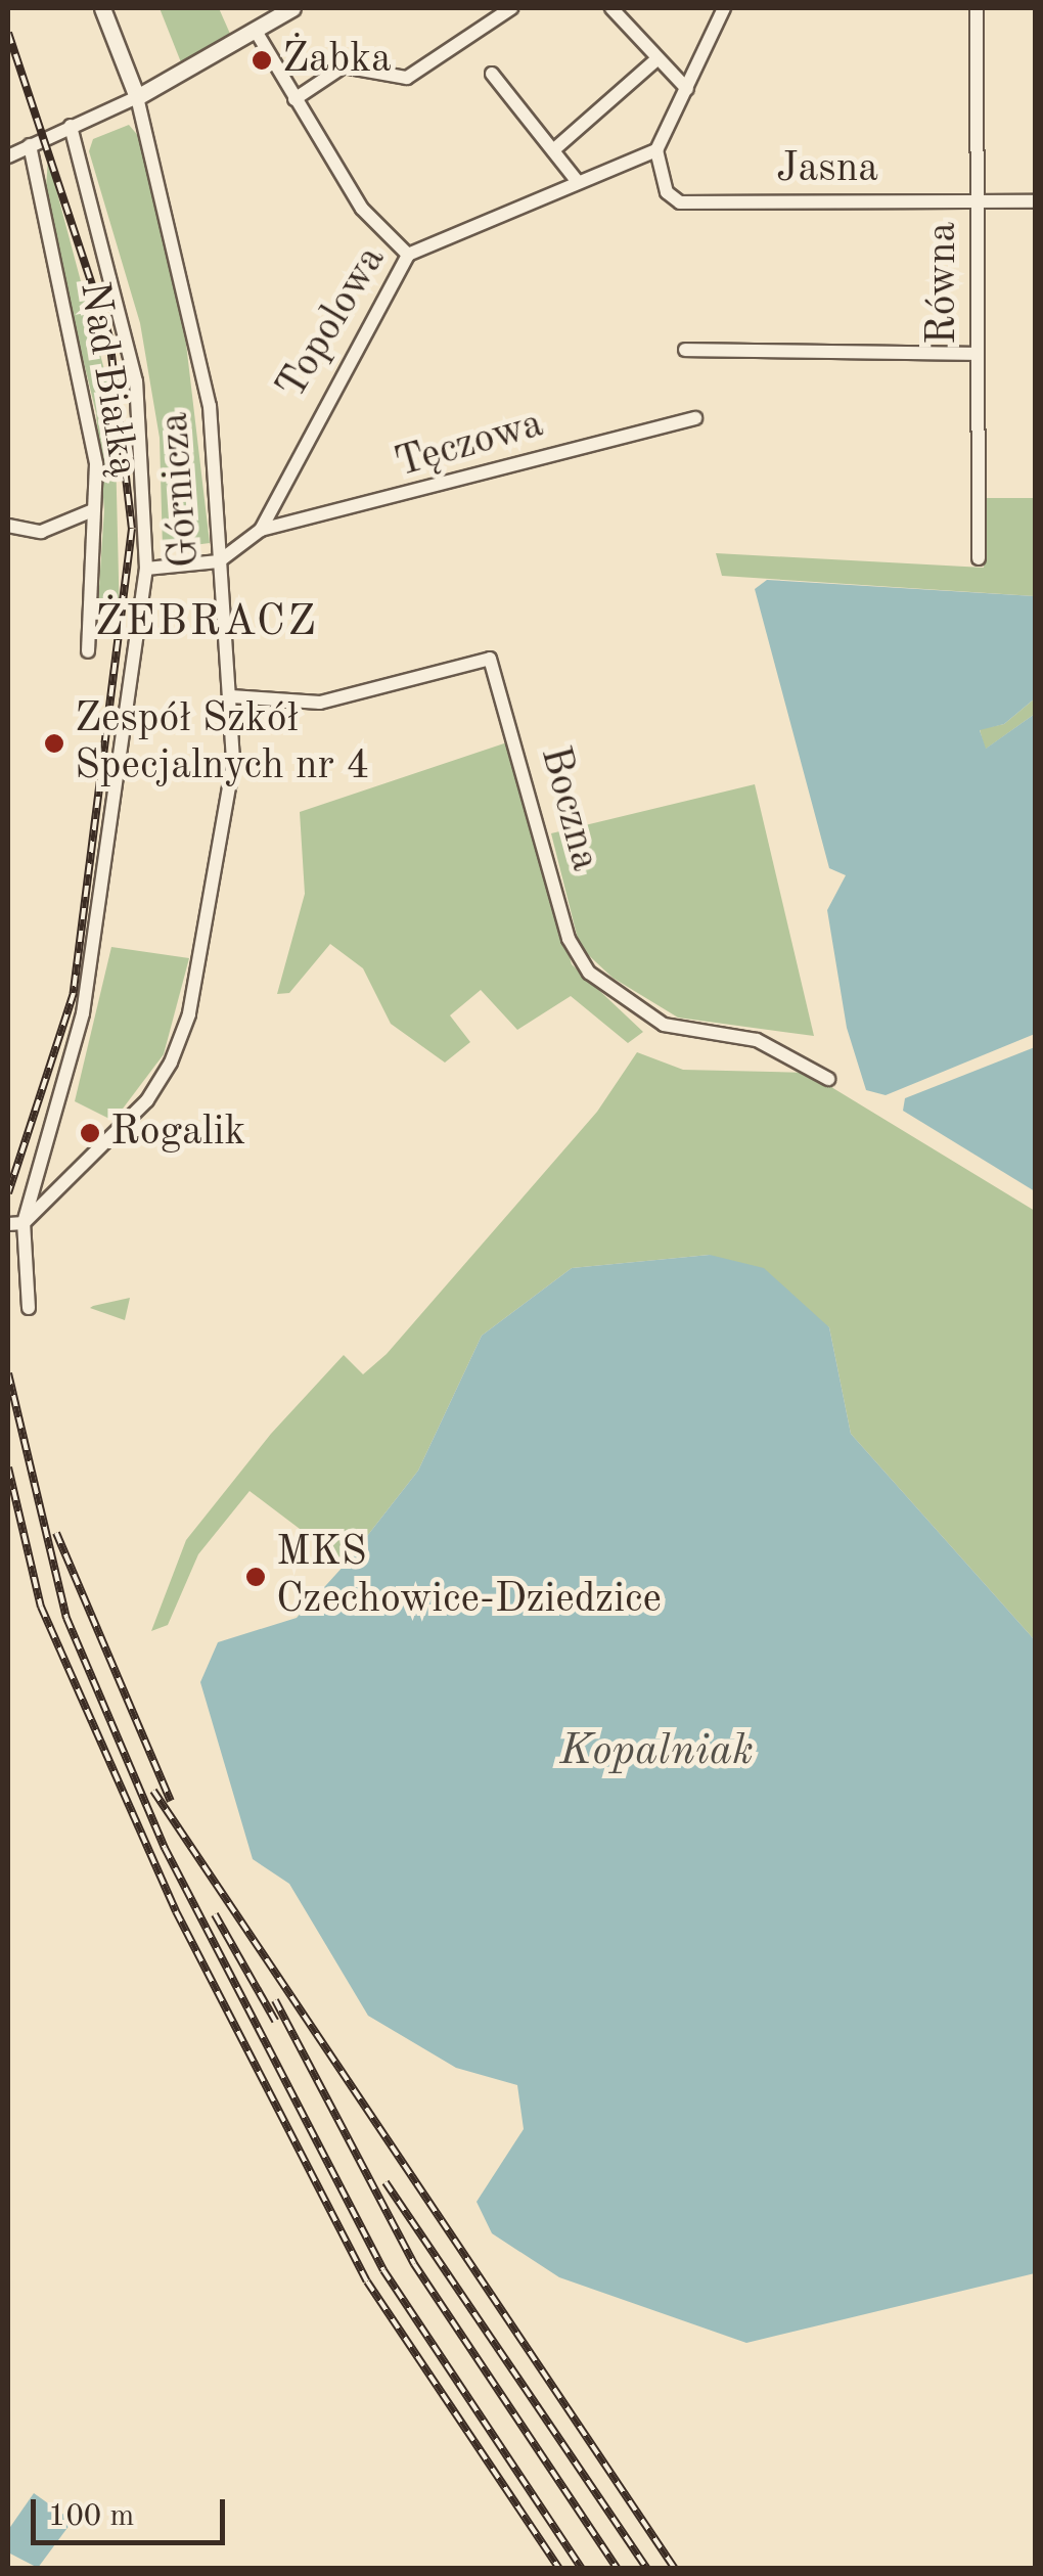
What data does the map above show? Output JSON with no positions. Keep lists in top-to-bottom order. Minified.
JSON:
{"streets":{"street":["Jasna","Równa","Topolowa","Nad Białką","Tęczowa","Górnicza","Boczna"]},"crossings":[["Jasna","Równa"],["Jasna","Topolowa"],["Topolowa","Tęczowa"],["Topolowa","Górnicza"],["Górnicza","Boczna"]],"districts":["ŻEBRACZ"],"water":["Kopalniak"],"places":["Żabka","Zespół Szkół Specjalnych nr 4","Rogalik","MKS Czechowice-Dziedzice"],"scale_bar":"100 m"}
